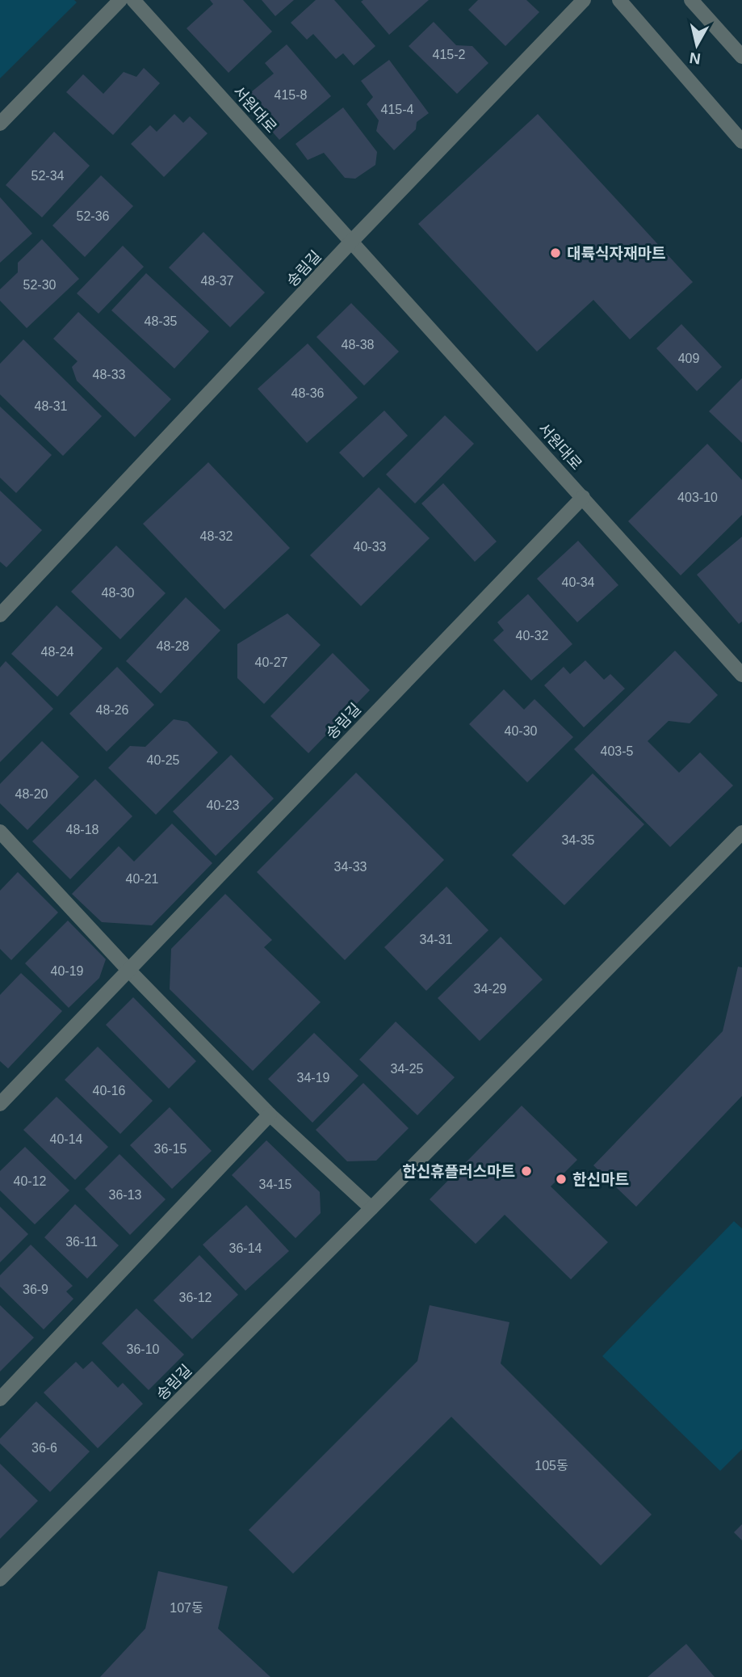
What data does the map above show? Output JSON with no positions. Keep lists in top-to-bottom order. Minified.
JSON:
{"streets":{"street":["서원대로","송림길"]},"crossings":[["서원대로","송림길"]],"places":["대륙식자재마트","한신휴플러스마트","한신마트"],"house_numbers":["415-2","415-8","415-4","52-34","52-36","48-37","52-30","48-35","48-38","409","48-33","48-36","48-31","403-10","48-32","40-33","40-34","48-30","40-32","48-28","48-24","40-27","48-26","40-30","403-5","40-25","48-20","40-23","48-18","34-35","34-33","40-21","34-31","40-19","34-29","34-25","34-19","40-16","40-14","36-15","40-12","34-15","36-13","36-11","36-14","36-9","36-12","36-10","36-6","105동","107동"],"north":"bottom"}
